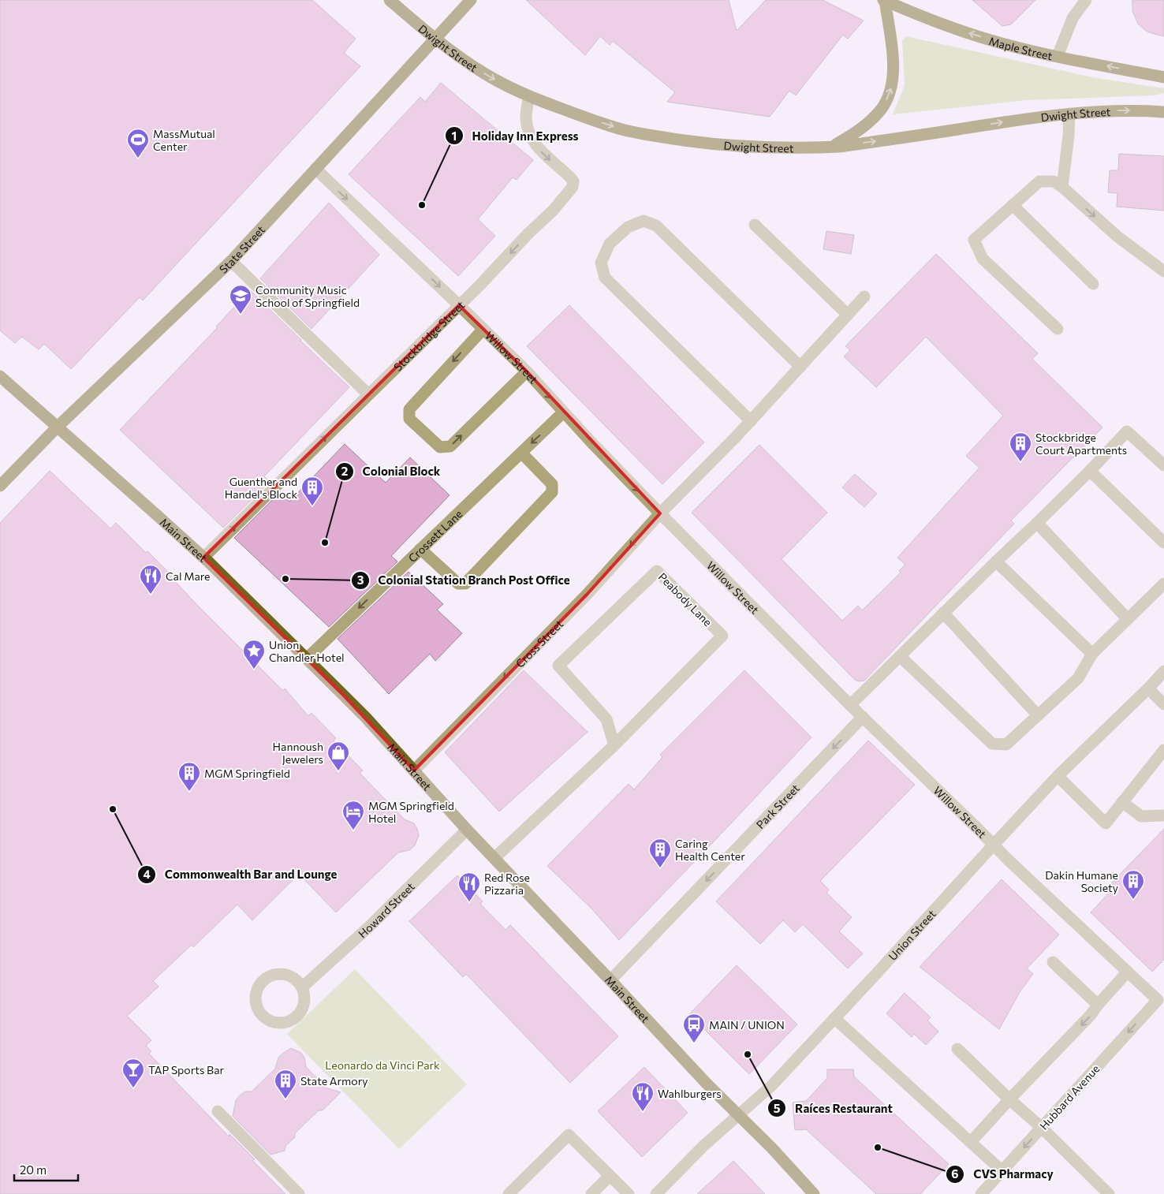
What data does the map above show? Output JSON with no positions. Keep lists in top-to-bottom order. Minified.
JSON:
{"streets":{"main road":["Dwight Street","Maple Street","State Street","Main Street"],"street":["Stockbridge Street","Willow Street","Crossett Lane","Peabody Lane","Cross Street","Park Street","Howard Street","Union Street","Hubbard Avenue"]},"crossings":[["Dwight Street","State Street"],["Dwight Street","Stockbridge Street"],["State Street","Willow Street"],["State Street","Main Street"],["Stockbridge Street","Willow Street"],["Stockbridge Street","Main Street"],["Willow Street","Crossett Lane"],["Willow Street","Cross Street"],["Willow Street","Park Street"],["Willow Street","Union Street"],["Willow Street","Hubbard Avenue"],["Crossett Lane","Main Street"],["Main Street","Peabody Lane"],["Main Street","Cross Street"],["Main Street","Park Street"],["Main Street","Howard Street"],["Main Street","Union Street"]],"one_way":["Dwight Street","Maple Street","Crossett Lane","Cross Street","Park Street"],"parks":["Leonardo da Vinci Park"],"places":{"sports":["MassMutual Center"],"other":["Holiday Inn Express","Colonial Block","Colonial Station Branch Post Office","Commonwealth Bar and Lounge","Raíces Restaurant","CVS Pharmacy"],"school or university":["Community Music School of Springfield"],"building":["Stockbridge Court Apartments","Guenther and Handel's Block","MGM Springfield","Caring Health Center","Dakin Humane Society","State Armory"],"restaurant":["Cal Mare","Red Rose Pizzaria","Wahlburgers"],"place":["Union Chandler Hotel"],"shop":["Hannoush Jewelers"],"hotel":["MGM Springfield Hotel"],"bus stop":["MAIN / UNION"],"bar":["TAP Sports Bar"]},"scale_bar":"20 m"}
